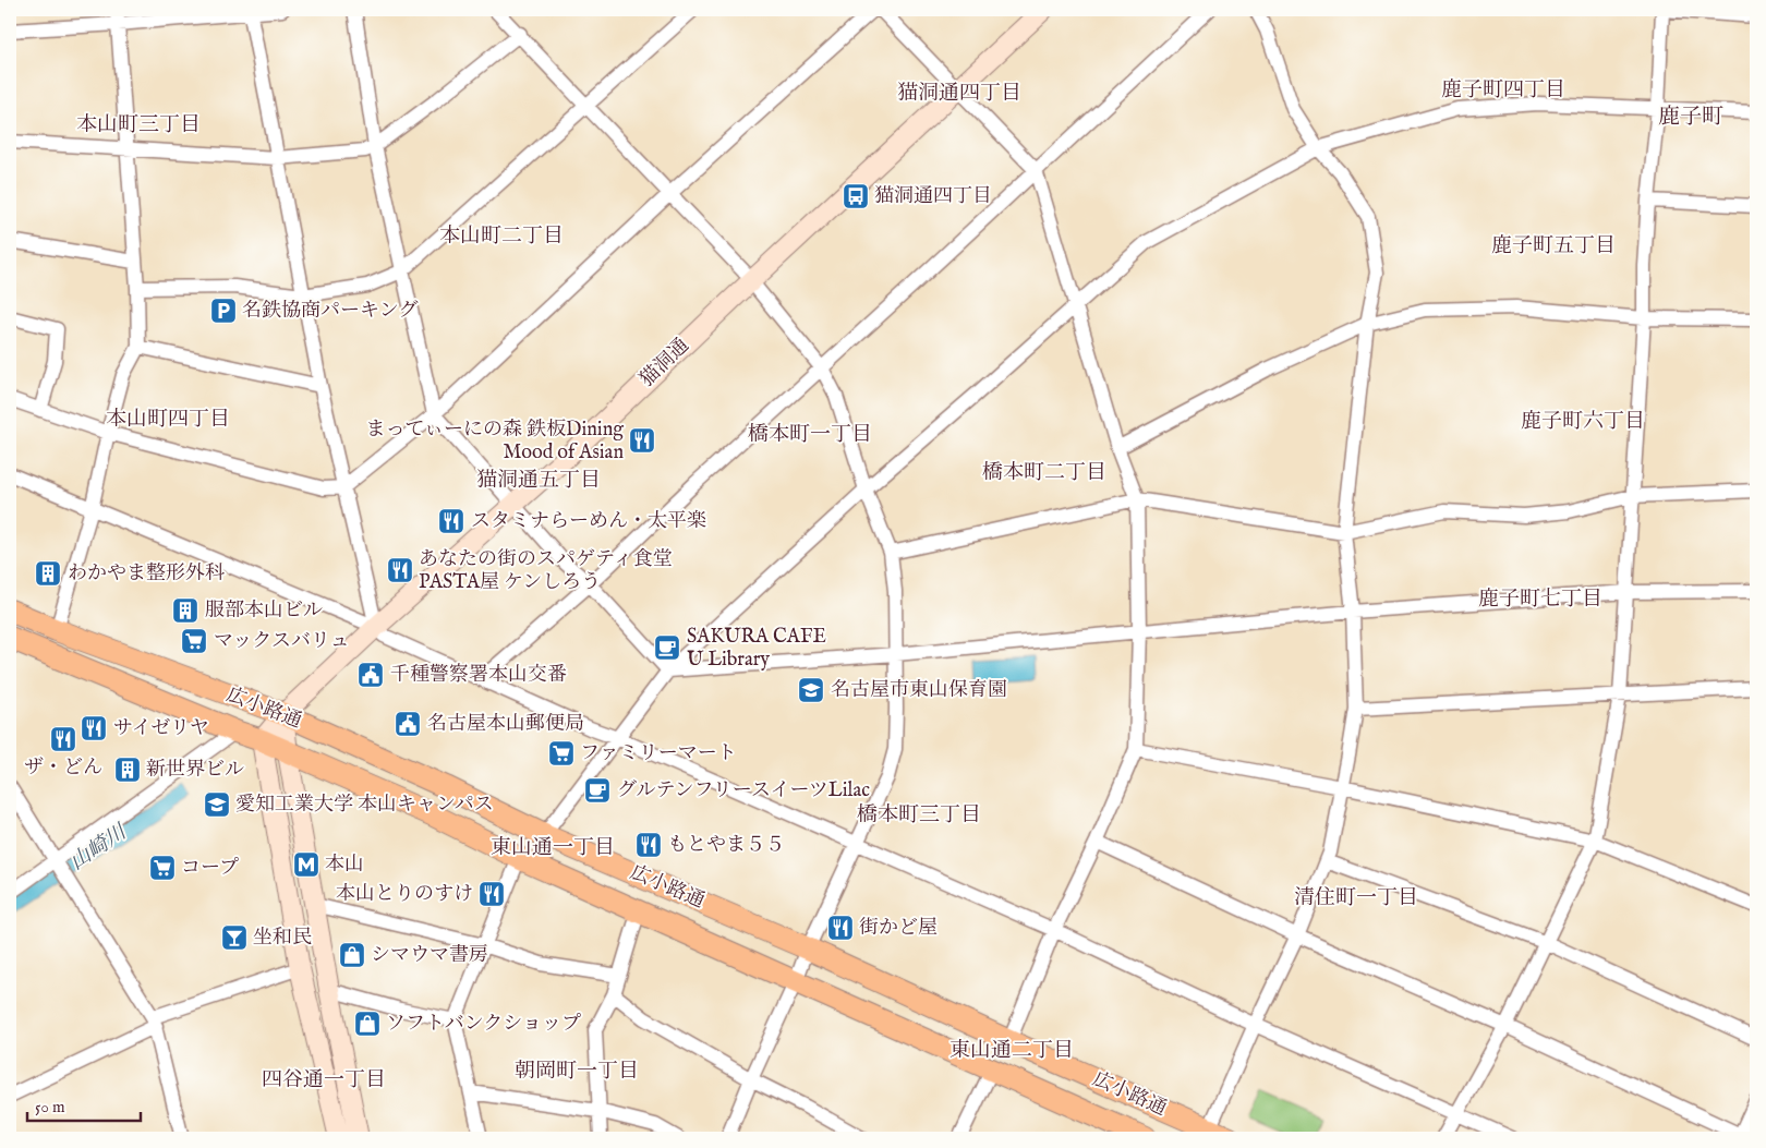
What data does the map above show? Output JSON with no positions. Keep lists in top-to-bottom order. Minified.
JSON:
{"streets":{"main road":["広小路通"],"street":["猫洞通"]},"crossings":[["猫洞通","広小路通"]],"districts":["鹿子町四丁目","猫洞通四丁目","鹿子町","本山町三丁目","本山町二丁目","鹿子町五丁目","本山町四丁目","鹿子町六丁目","橋本町一丁目","橋本町二丁目","猫洞通五丁目","鹿子町七丁目","橋本町三丁目","東山通一丁目","清住町一丁目","東山通二丁目","朝岡町一丁目","四谷通一丁目"],"water":["山崎川"],"places":{"bus stop":["猫洞通四丁目"],"parking":["名鉄協商パーキング"],"restaurant":["まってぃーにの森 鉄板Dining Mood of Asian","スタミナらーめん・太平楽","あなたの街のスパゲティ食堂 PASTA屋 ケンしろう","サイゼリヤ","ザ・どん","もとやま５５","本山とりのすけ","街かど屋"],"building":["わかやま整形外科","服部本山ビル","新世界ビル"],"supermarket":["マックスバリュ","ファミリーマート","コープ"],"cafe":["SAKURA CAFE U Library","グルテンフリースイーツLilac"],"public building":["千種警察署本山交番","名古屋本山郵便局"],"school or university":["名古屋市東山保育園","愛知工業大学 本山キャンパス"],"metro station":["本山"],"bar":["坐和民"],"shop":["シマウマ書房","ソフトバンクショップ"]},"scale_bar":"50 m"}
